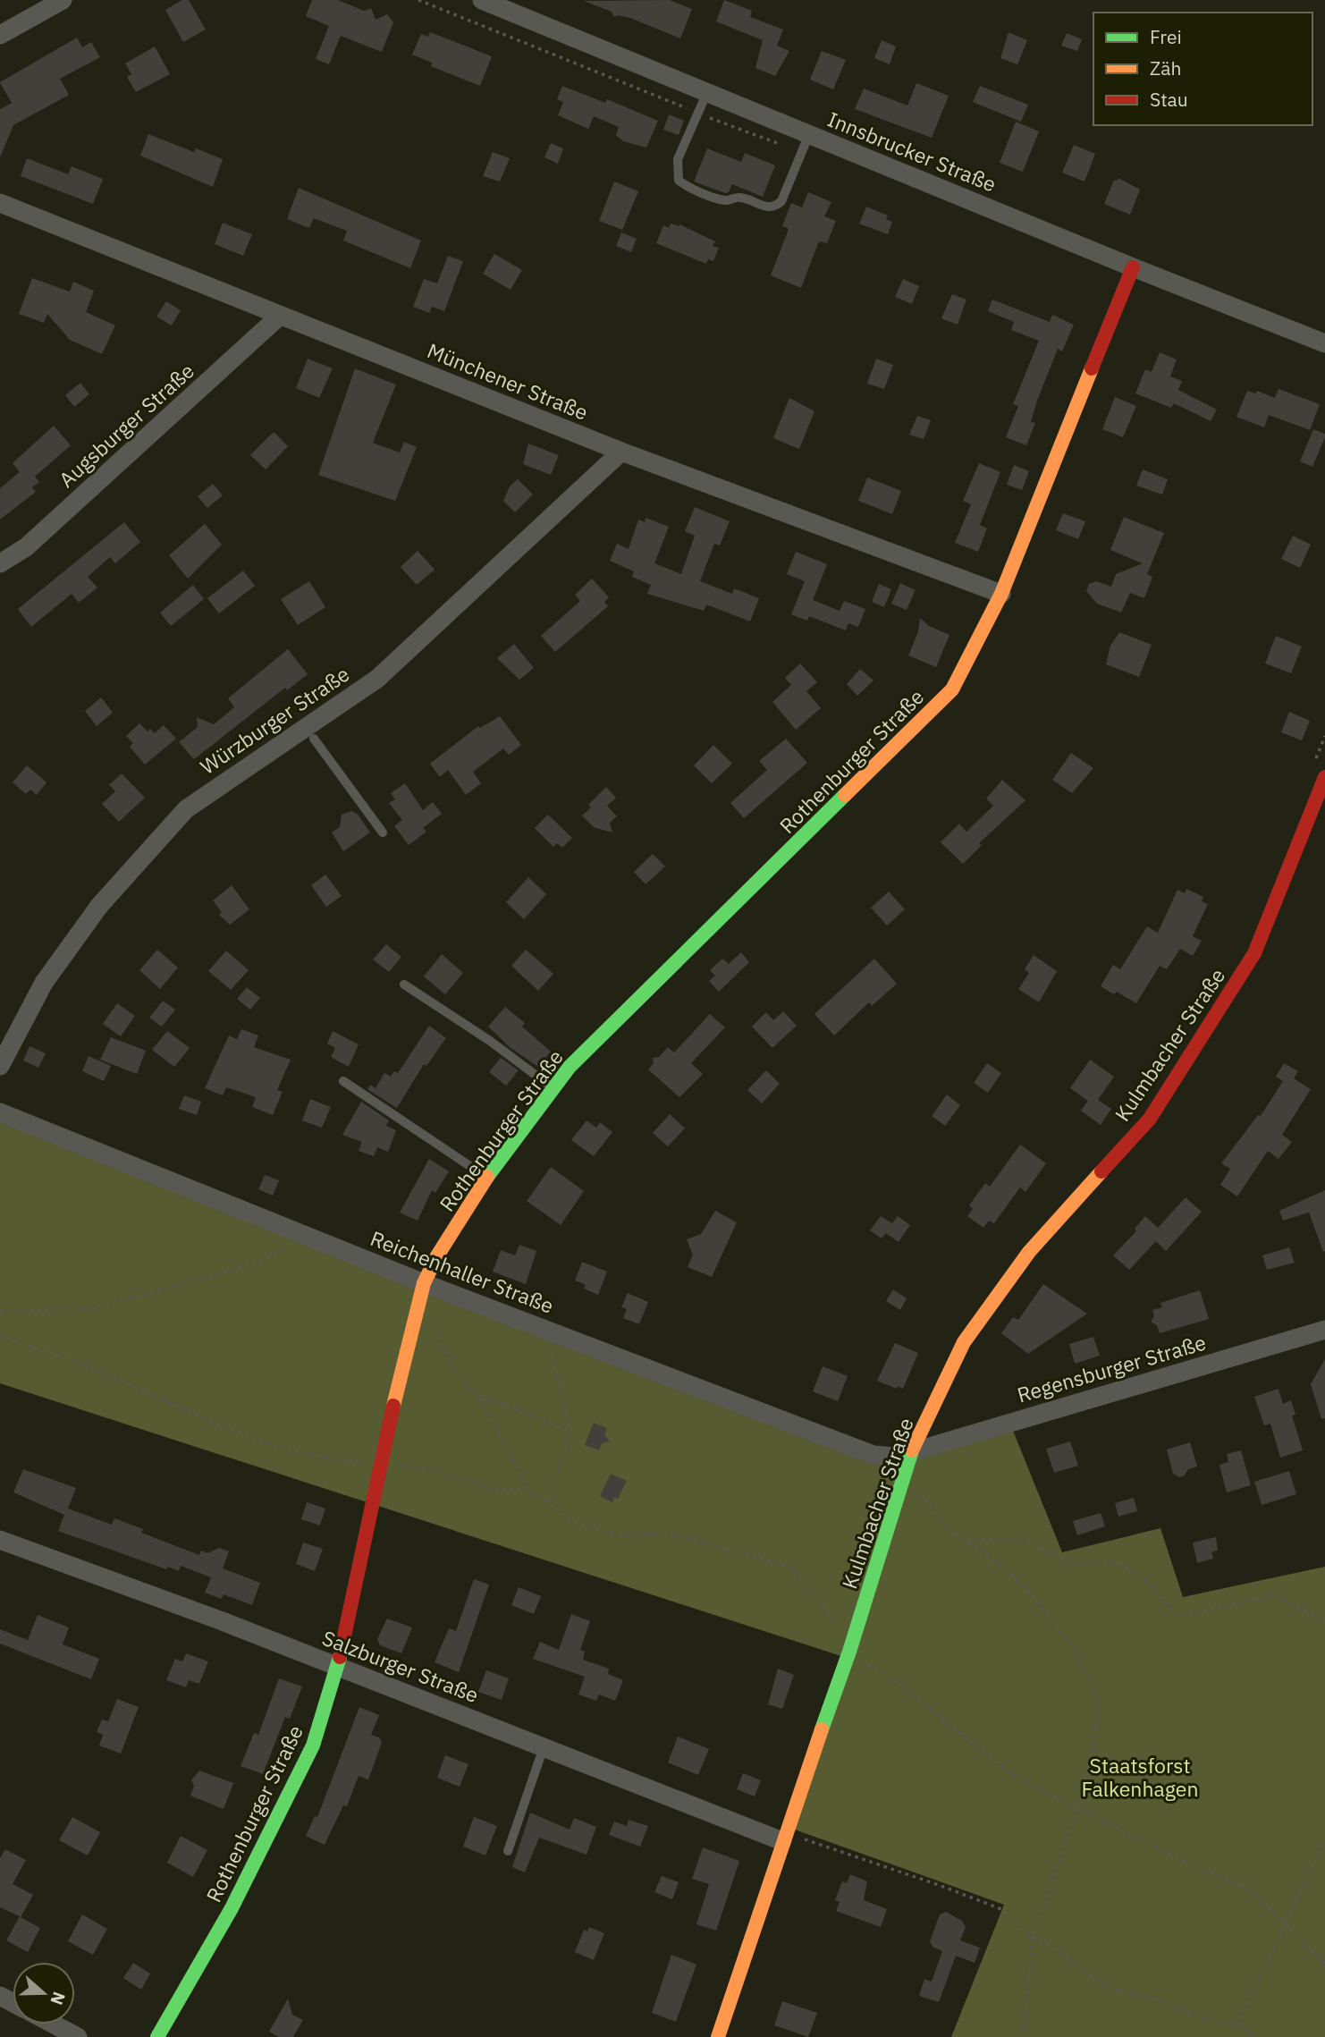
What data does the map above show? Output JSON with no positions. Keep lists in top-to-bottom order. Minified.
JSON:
{"streets":{"street":["Innsbrucker Straße","Münchener Straße","Augsburger Straße","Würzburger Straße","Rothenburger Straße","Kulmbacher Straße","Reichenhaller Straße","Regensburger Straße","Salzburger Straße"]},"crossings":[["Innsbrucker Straße","Rothenburger Straße"],["Münchener Straße","Augsburger Straße"],["Münchener Straße","Würzburger Straße"],["Münchener Straße","Rothenburger Straße"],["Rothenburger Straße","Reichenhaller Straße"],["Rothenburger Straße","Salzburger Straße"],["Kulmbacher Straße","Reichenhaller Straße"],["Kulmbacher Straße","Regensburger Straße"],["Kulmbacher Straße","Salzburger Straße"],["Reichenhaller Straße","Regensburger Straße"]],"parks":["Staatsforst Falkenhagen"],"legend":["Frei","Zäh","Stau"],"north":"right"}
